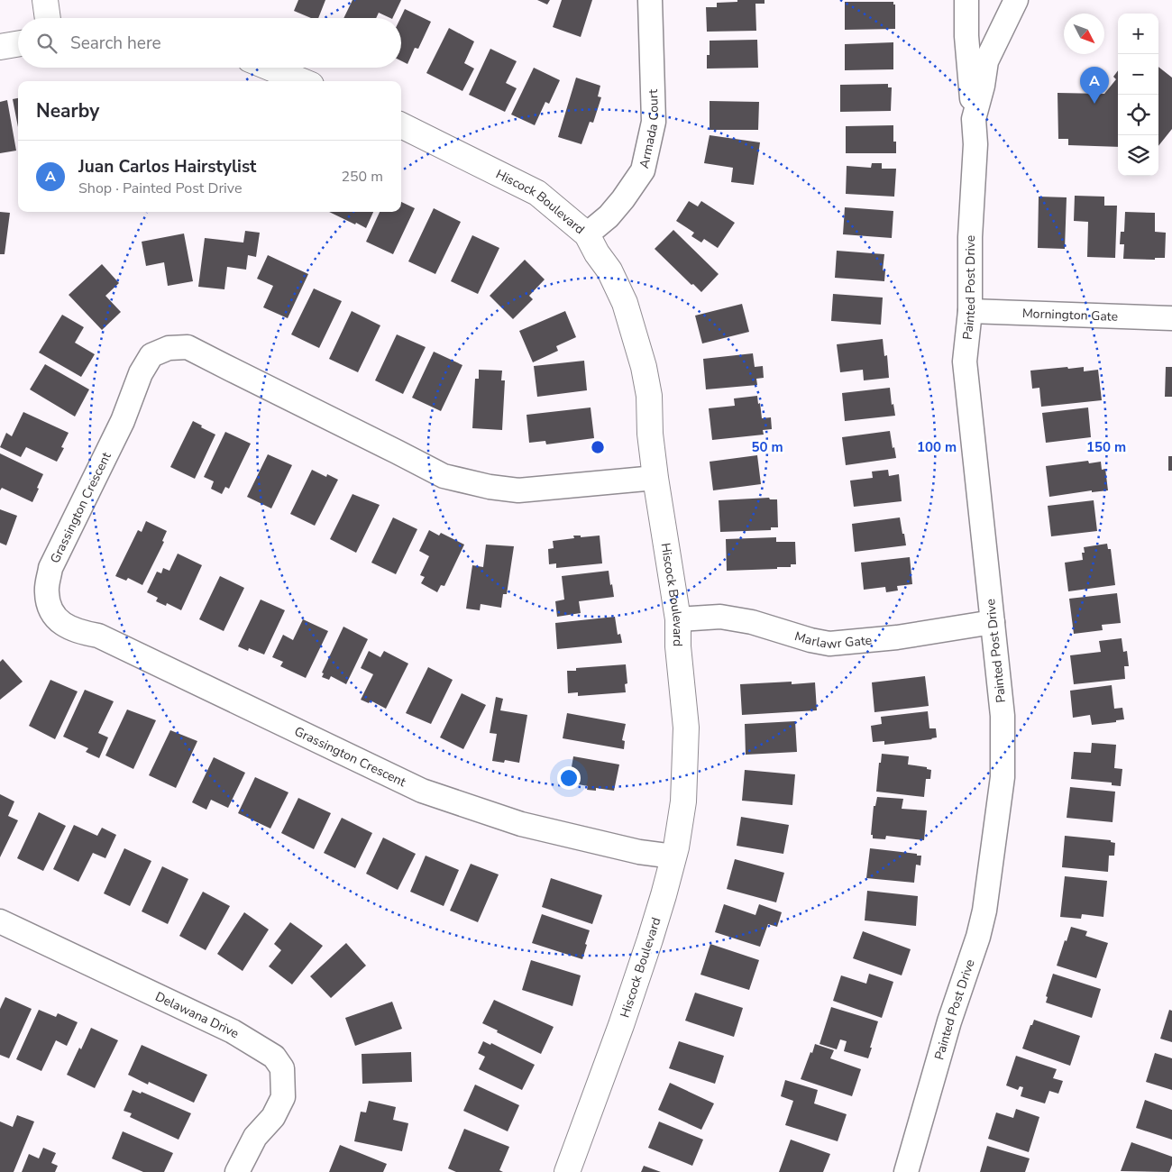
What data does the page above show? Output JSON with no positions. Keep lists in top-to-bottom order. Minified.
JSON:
{"streets":{"street":["Armada Court","Hiscock Boulevard","Painted Post Drive","Mornington Gate","Grassington Crescent","Marlawr Gate","Delawana Drive"]},"crossings":[["Armada Court","Hiscock Boulevard"],["Hiscock Boulevard","Grassington Crescent"],["Hiscock Boulevard","Marlawr Gate"],["Painted Post Drive","Mornington Gate"],["Painted Post Drive","Marlawr Gate"]],"north":"bottom right","page":{"map_buttons":["+","−"],"search":"Search here","pins":"A","heading":"Nearby","list":[{"mark":"A","name":"Juan Carlos Hairstylist","note":"Shop · Painted Post Drive","value":"250 m"}]},"rings":["50 m","100 m","150 m"]}
